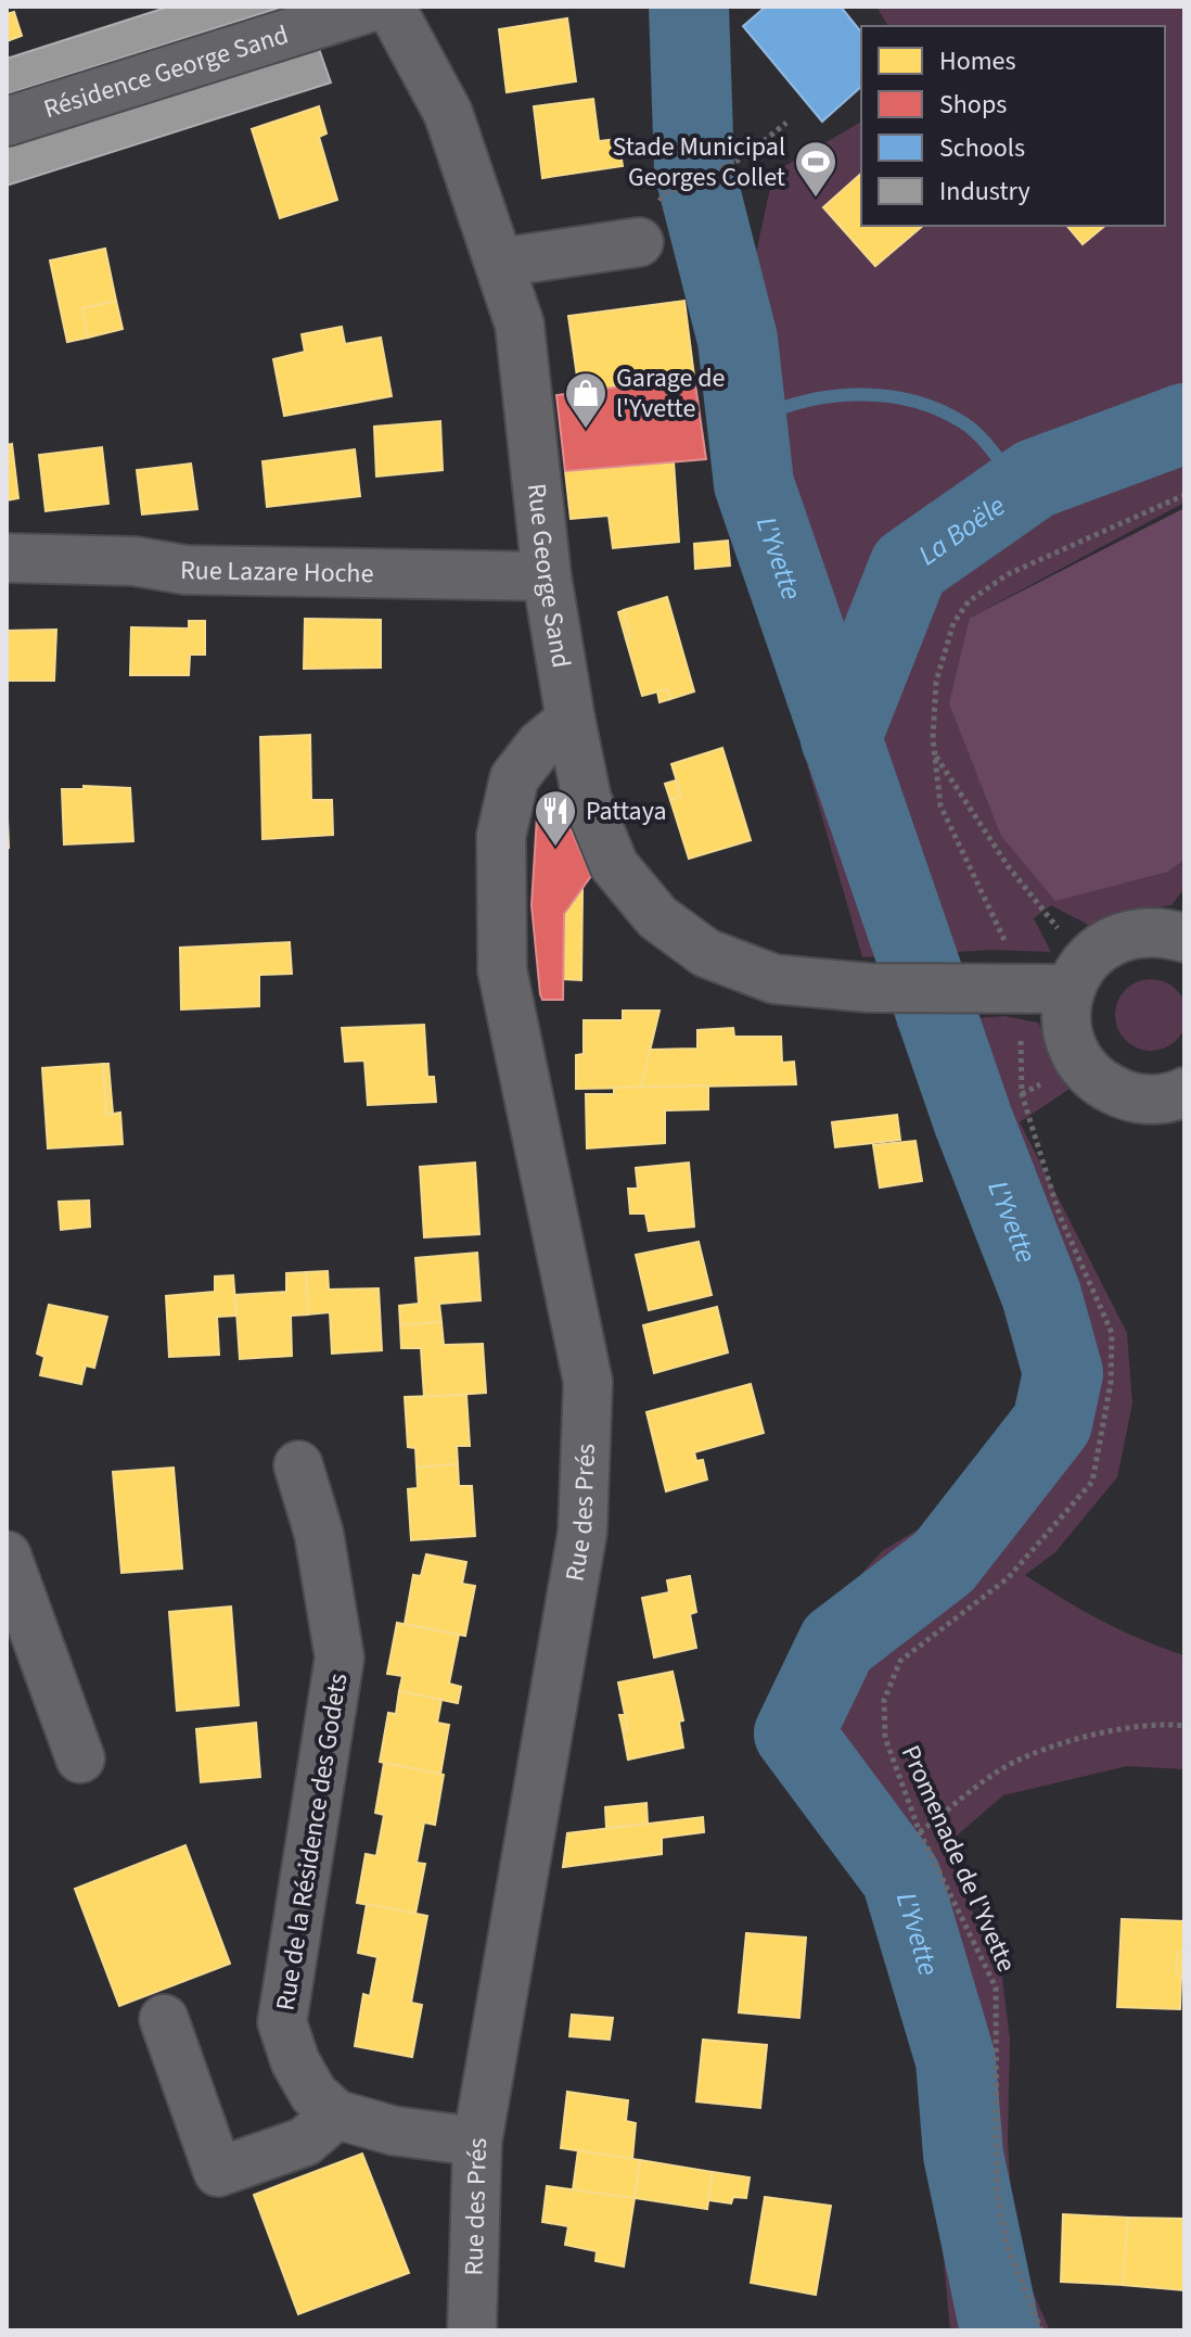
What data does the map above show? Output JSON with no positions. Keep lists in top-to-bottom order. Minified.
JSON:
{"streets":{"street":["Résidence George Sand","Rue Lazare Hoche","Rue George Sand","Rue des Prés","Rue de la Résidence des Godets"],"path":["Promenade de l'Yvette"]},"crossings":[["Rue Lazare Hoche","Rue George Sand"],["Rue George Sand","Rue des Prés"]],"water":["La Boële","L'Yvette"],"places":{"sports":["Stade Municipal Georges Collet"],"shop":["Garage de l'Yvette"],"restaurant":["Pattaya"]},"legend":["Homes","Shops","Schools","Industry"]}
